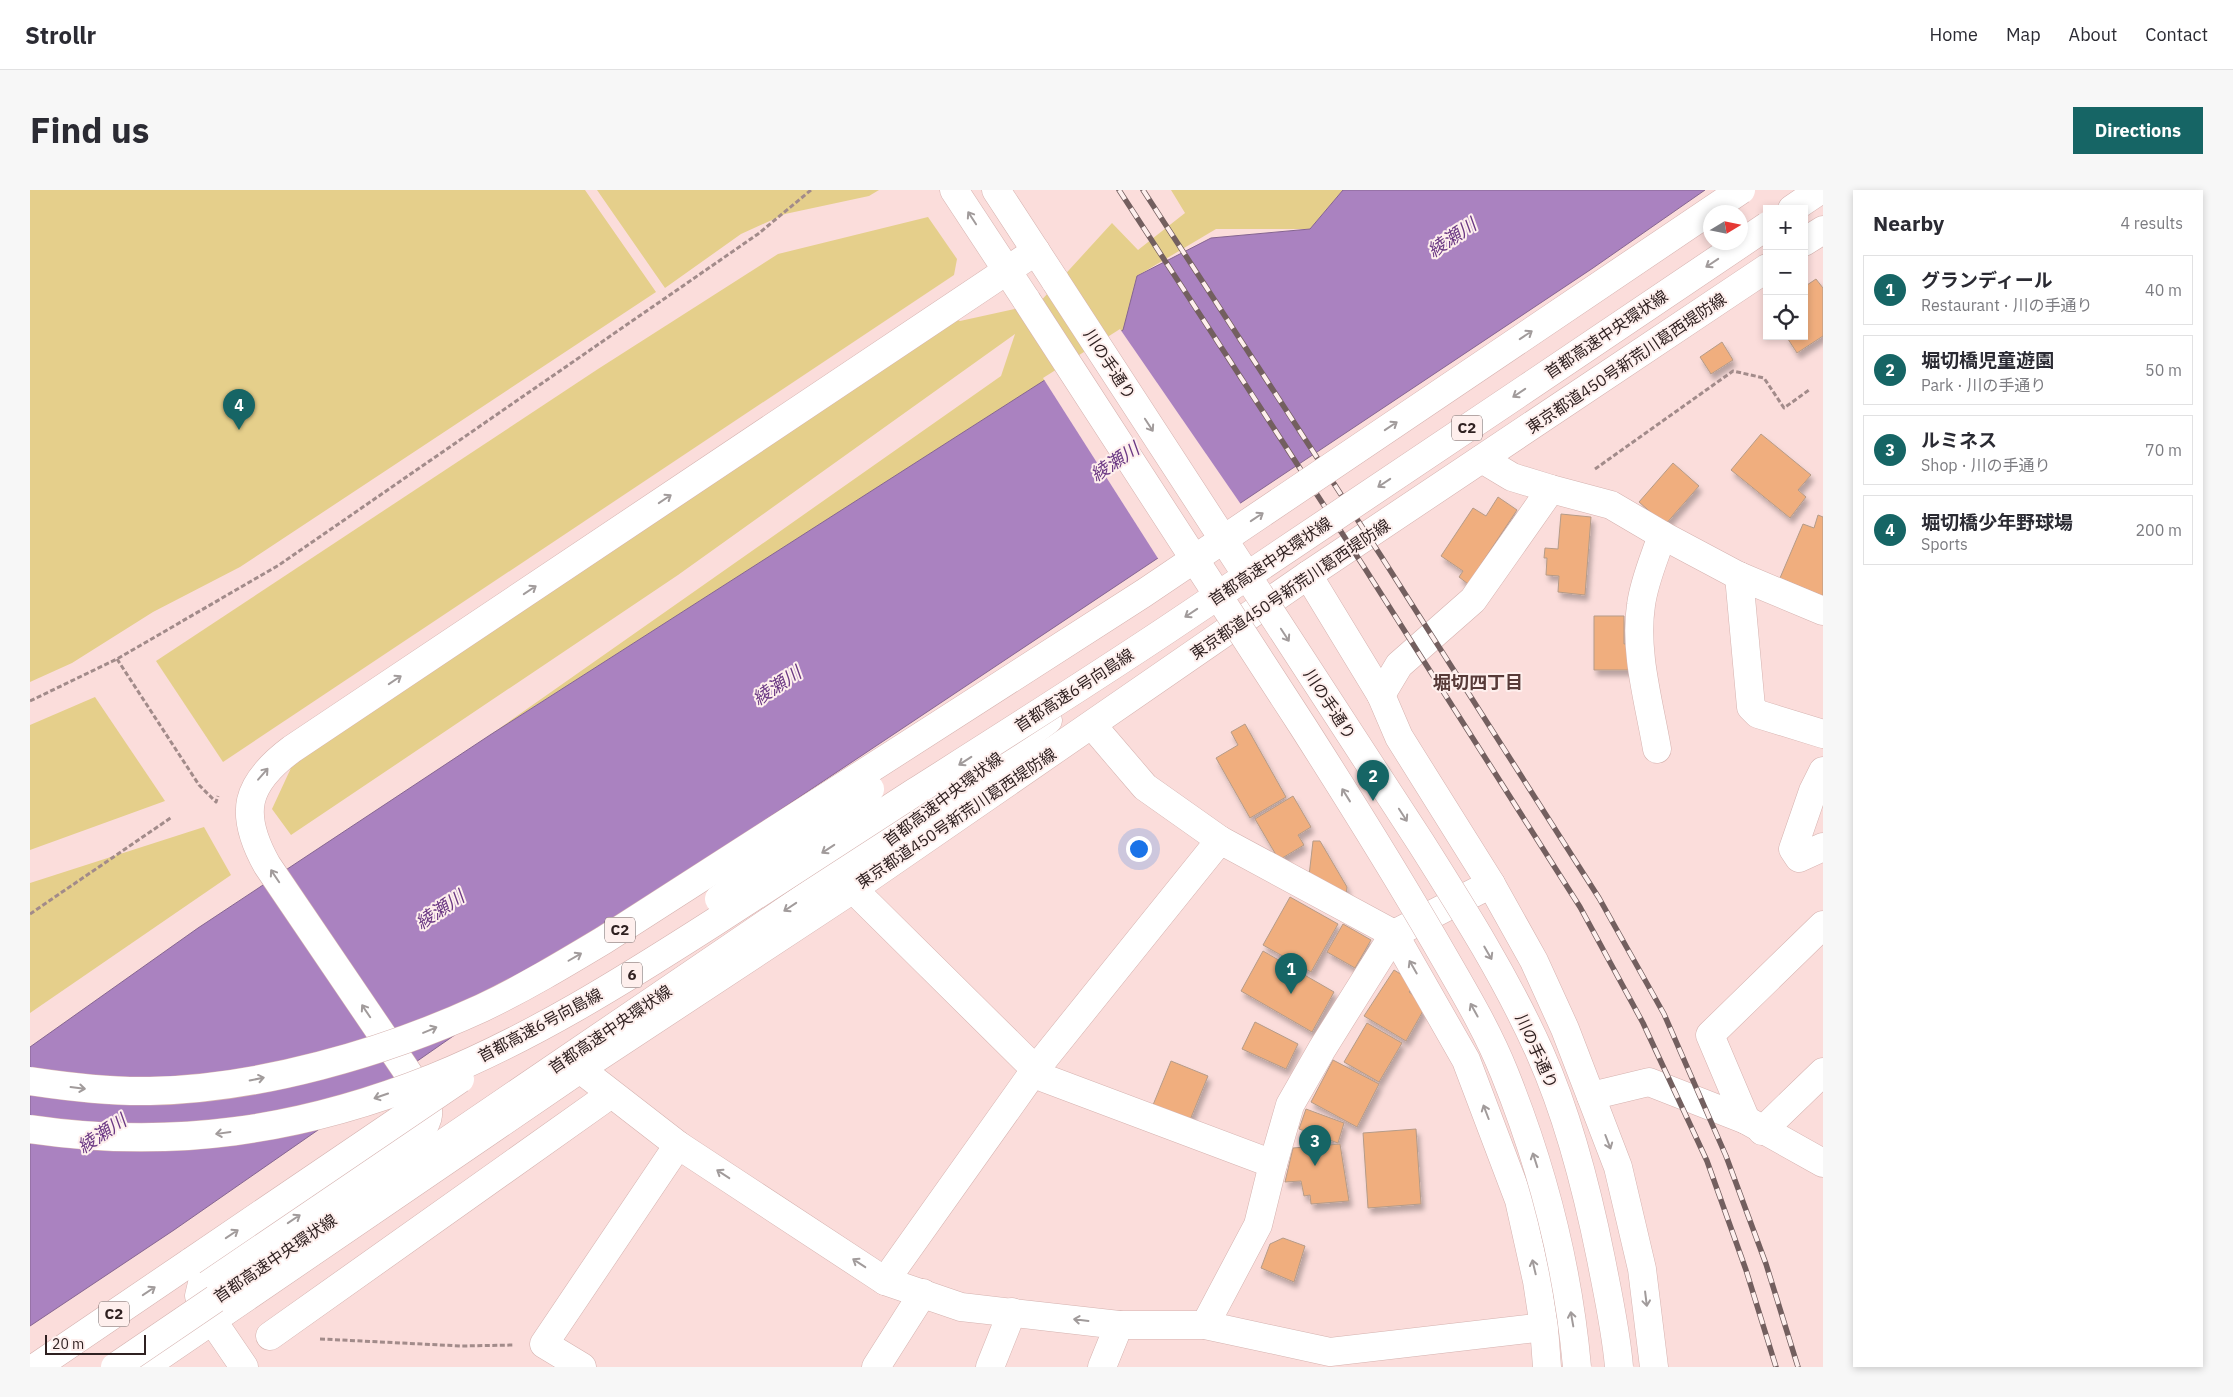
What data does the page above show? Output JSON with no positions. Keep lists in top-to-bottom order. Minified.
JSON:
{"streets":{"main road":["首都高速中央環状線","東京都道450号新荒川葛西堤防線","川の手通り","C2","首都高速6号向島線","6"]},"crossings":[["首都高速中央環状線","首都高速6号向島線"]],"districts":["堀切四丁目"],"water":["綾瀬川"],"scale_bar":"20 m","north":"right","page":{"header":"Strollr","nav":["Home","Map","About","Contact"],"title":"Find us","buttons":"Directions","heading":["Nearby","4 results"],"map_buttons":["+","−"],"list":[{"mark":"1","name":"グランディール","note":"Restaurant · 川の手通り","value":"40 m"},{"mark":"2","name":"堀切橋児童遊園","note":"Park · 川の手通り","value":"50 m"},{"mark":"3","name":"ルミネス","note":"Shop · 川の手通り","value":"70 m"},{"mark":"4","name":"堀切橋少年野球場","note":"Sports","value":"200 m"}],"pins":["4","2","1","3"],"scale":"20 m"}}
